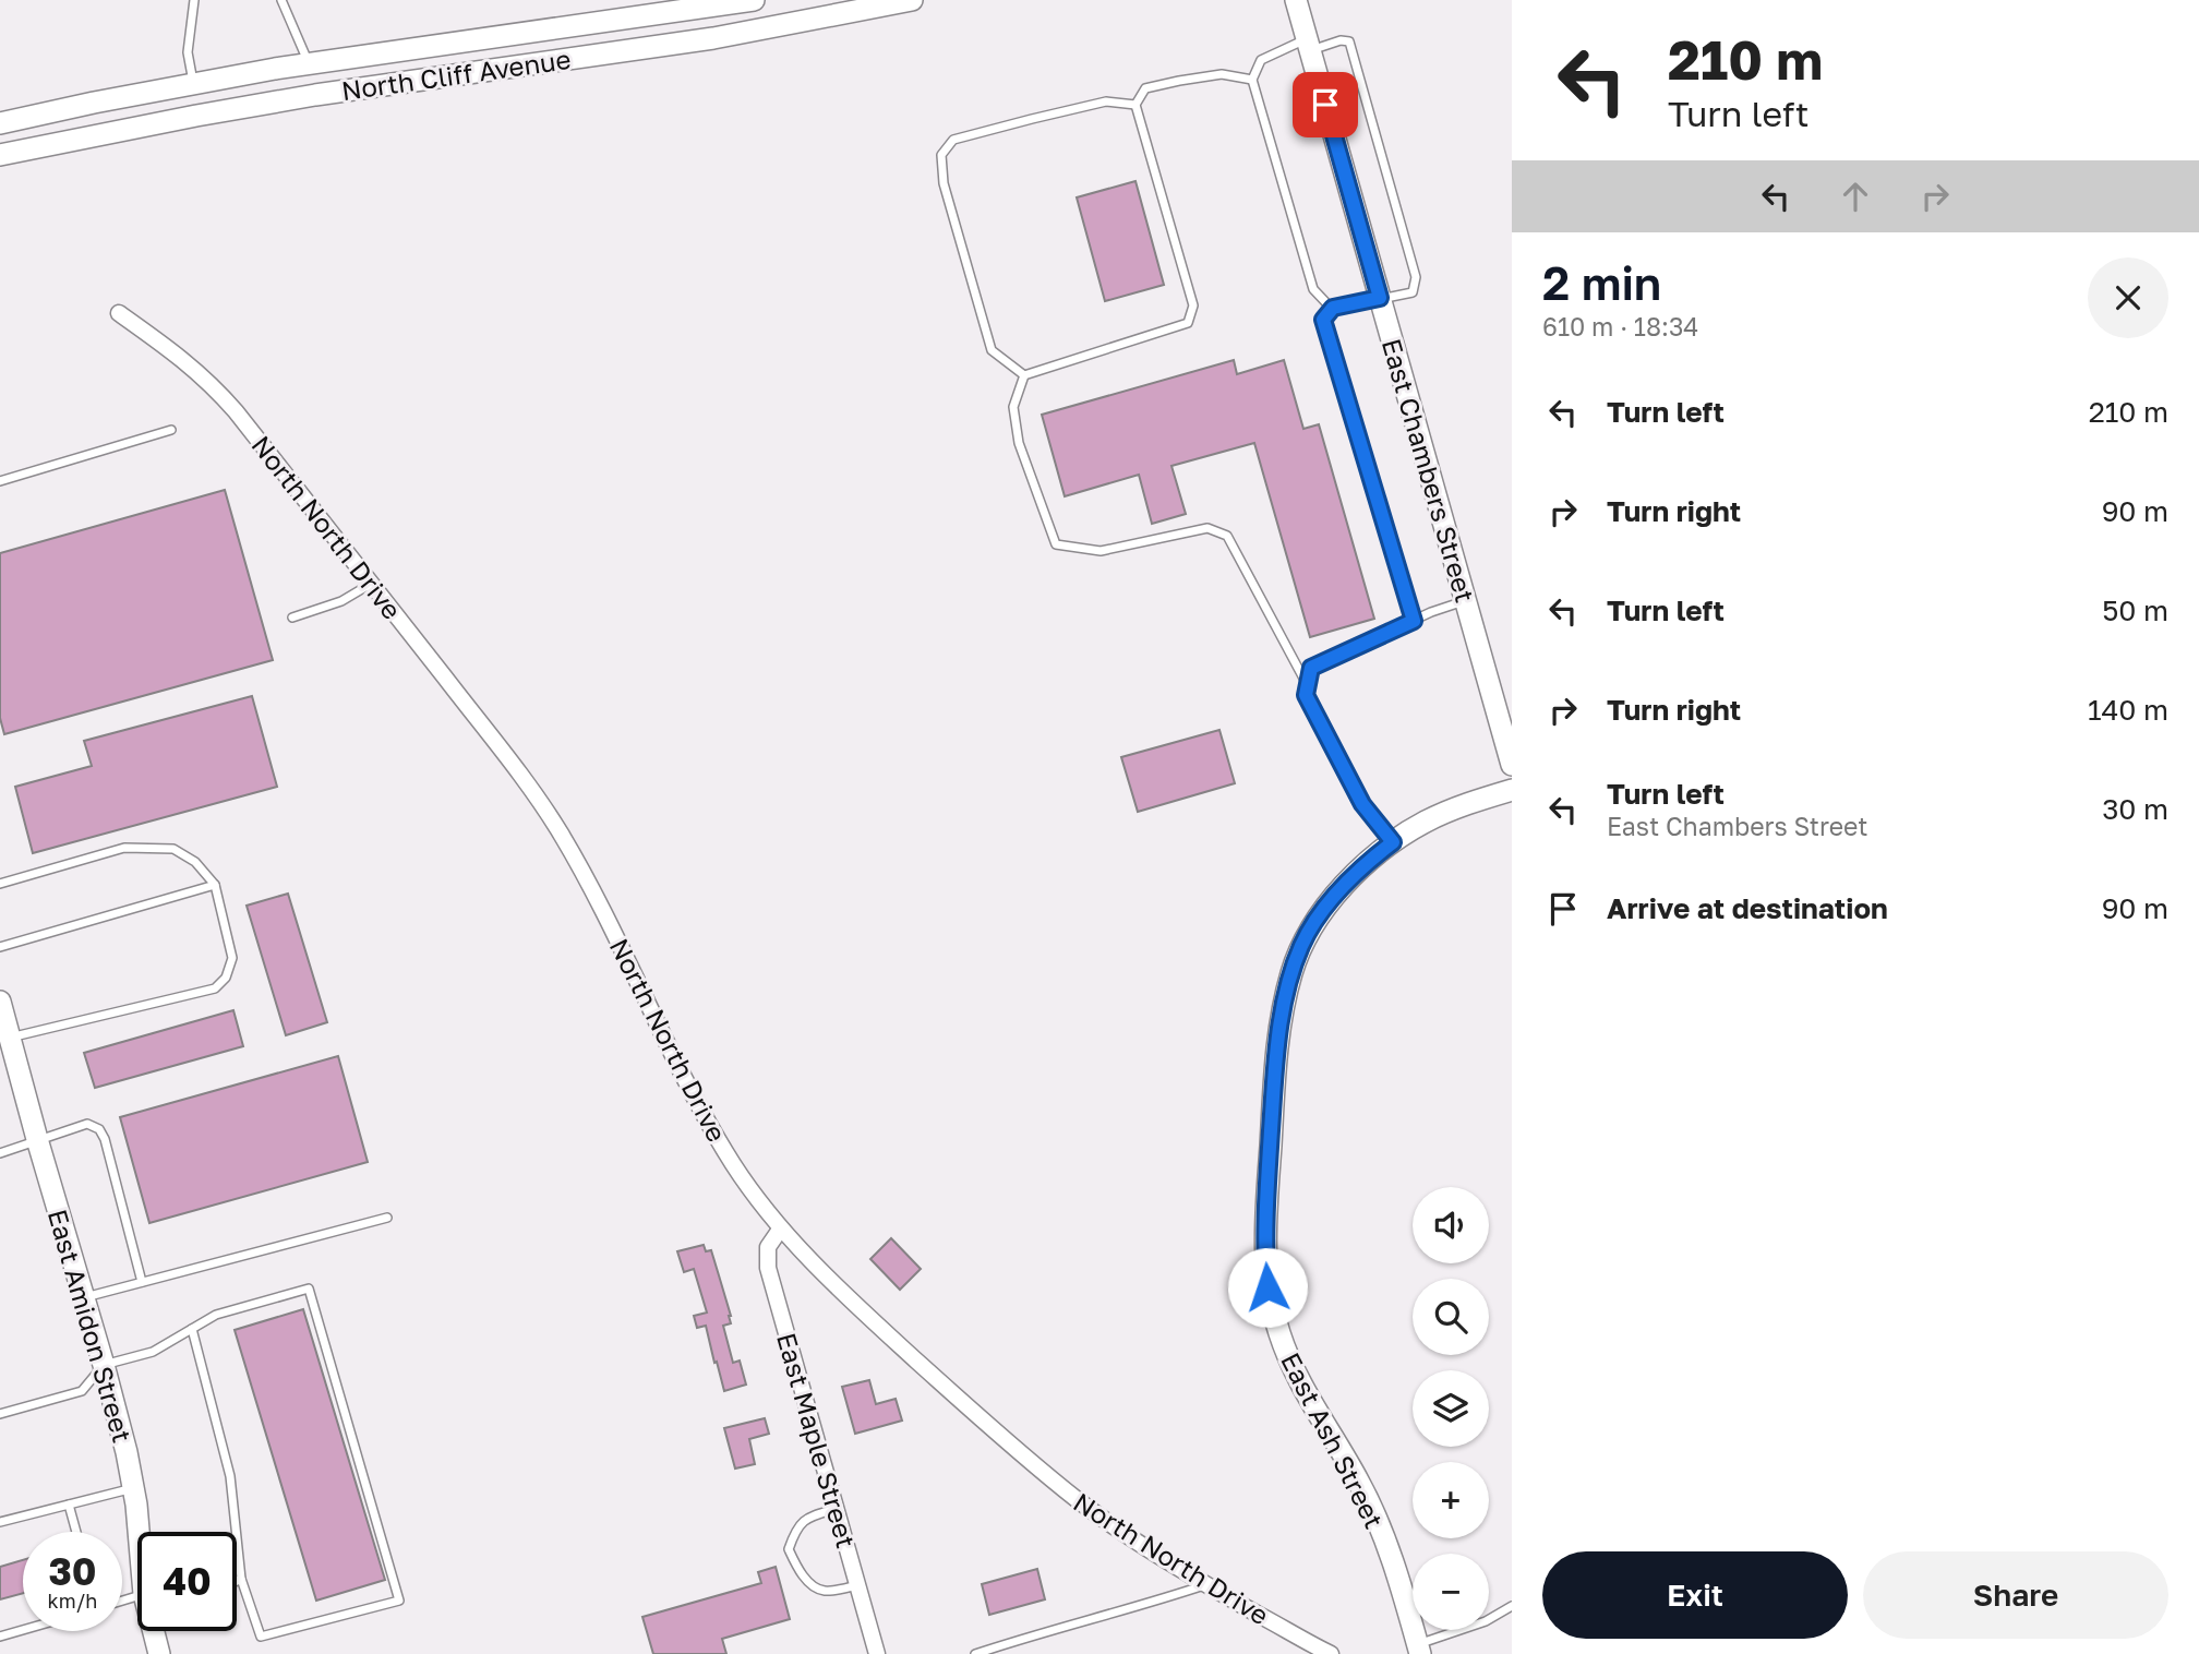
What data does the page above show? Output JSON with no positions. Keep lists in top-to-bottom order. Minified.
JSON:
{"streets":{"street":["North Cliff Avenue","East Chambers Street","North North Drive","East Amidon Street","East Maple Street","East Ash Street"]},"crossings":[["North North Drive","East Maple Street"]],"page":{"turn":["210 m","Turn left"],"heading":["2 min","610 m · 18:34"],"list":[{"name":"Turn left","value":"210 m"},{"name":"Turn right","value":"90 m"},{"name":"Turn left","value":"50 m"},{"name":"Turn right","value":"140 m"},{"name":"Turn left","note":"East Chambers Street","value":"30 m"},{"name":"Arrive at destination","value":"90 m"}],"map_buttons":["+","−"],"speed":"30 km/h","limit":"40","buttons":["Exit","Share"]}}
